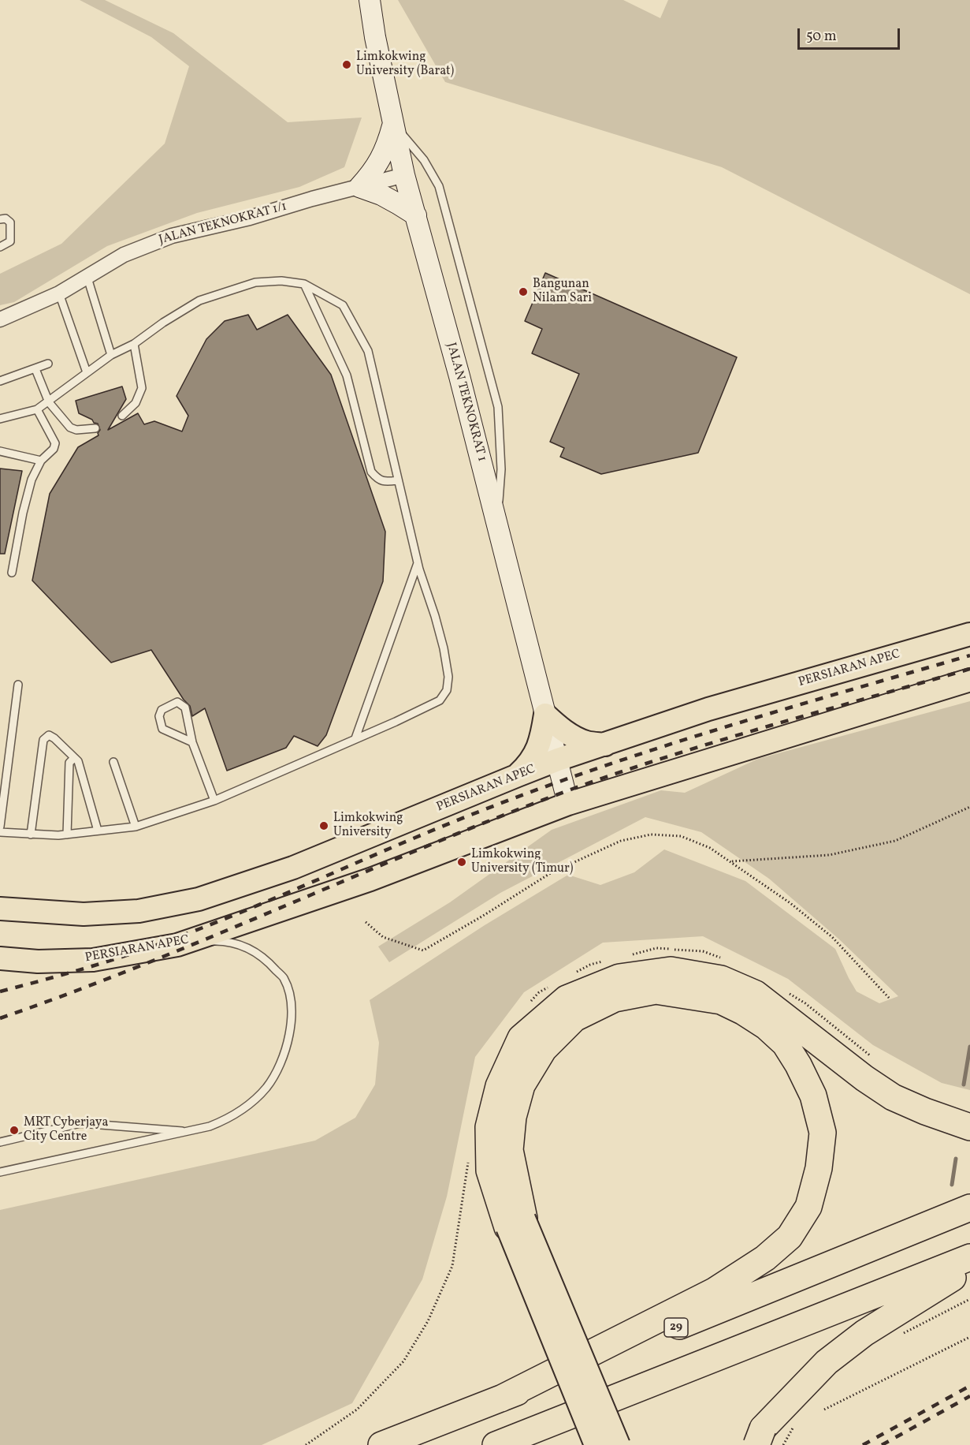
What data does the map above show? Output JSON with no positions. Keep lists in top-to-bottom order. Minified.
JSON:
{"streets":{"highway":["29"],"main road":["JALAN TEKNOKRAT 1","PERSIARAN APEC"],"street":["JALAN TEKNOKRAT 1/1"]},"crossings":[["JALAN TEKNOKRAT 1/1","JALAN TEKNOKRAT 1"],["JALAN TEKNOKRAT 1","PERSIARAN APEC"]],"places":["Limkokwing University (Barat)","Bangunan Nilam Sari","Limkokwing University","Limkokwing University (Timur)","MRT Cyberjaya City Centre"],"scale_bar":"50 m"}
